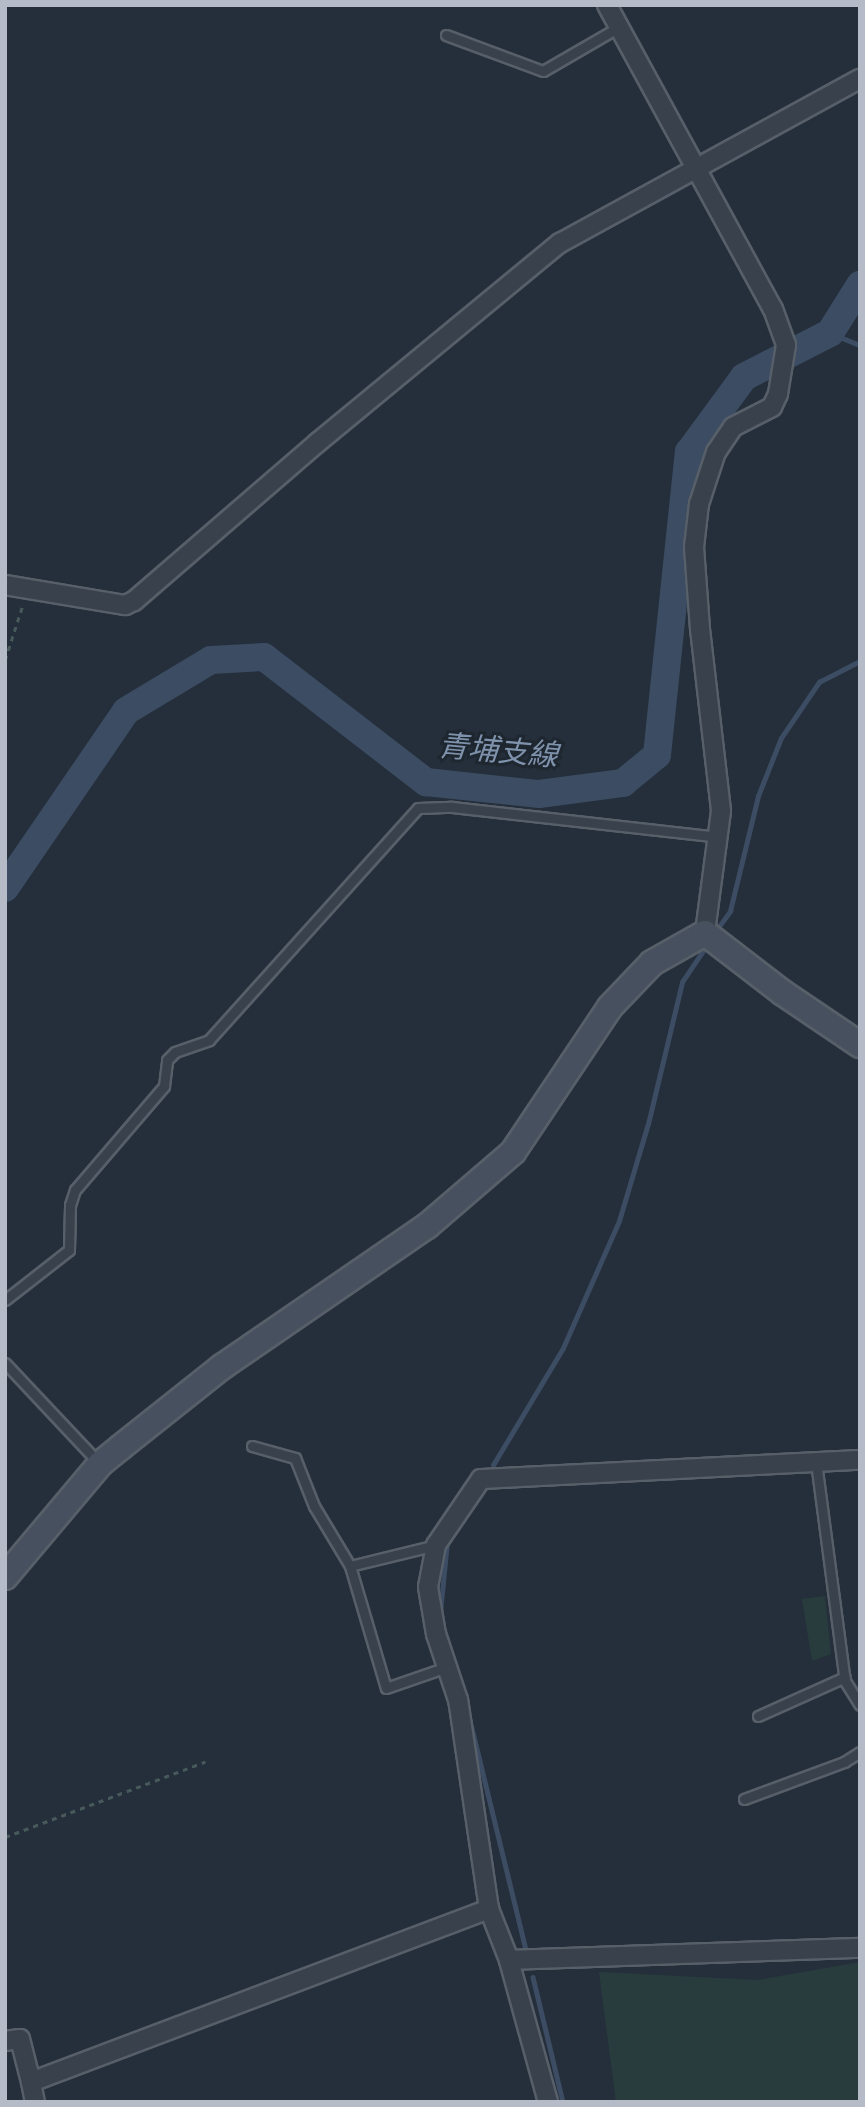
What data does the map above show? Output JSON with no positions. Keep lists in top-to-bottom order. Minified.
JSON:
{"water":["青埔支線"]}
